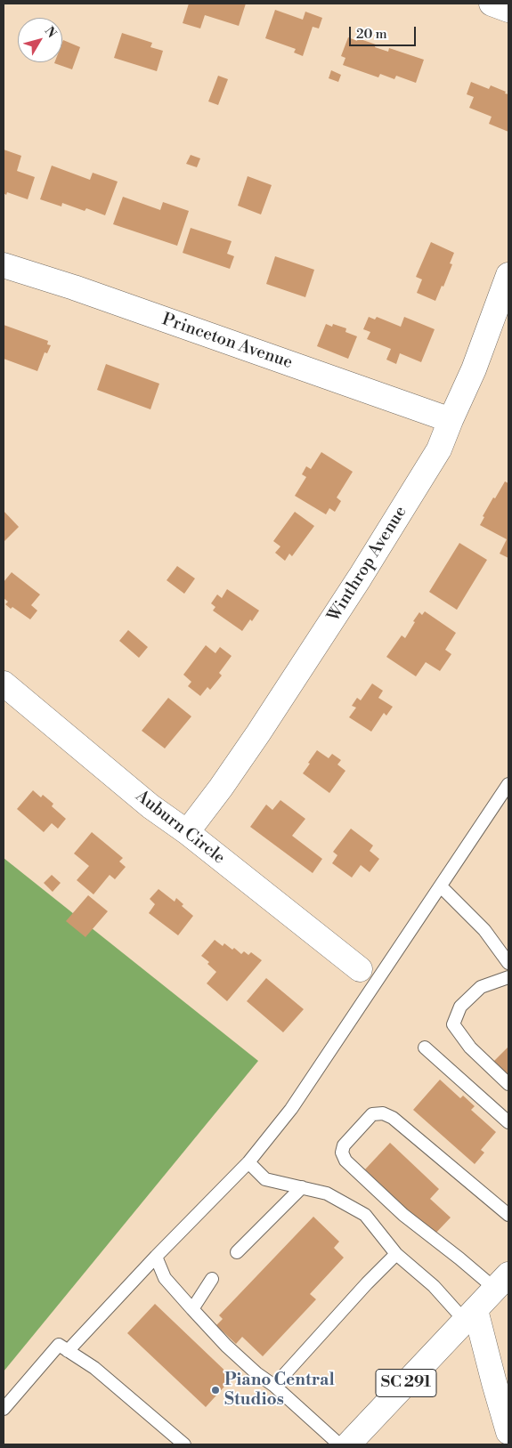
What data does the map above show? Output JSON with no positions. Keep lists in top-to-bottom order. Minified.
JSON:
{"streets":{"street":["Princeton Avenue","Winthrop Avenue","Auburn Circle","SC 291"]},"crossings":[["Princeton Avenue","Winthrop Avenue"],["Winthrop Avenue","Auburn Circle"]],"places":["Piano Central Studios"],"scale_bar":"20 m","north":"top right"}
